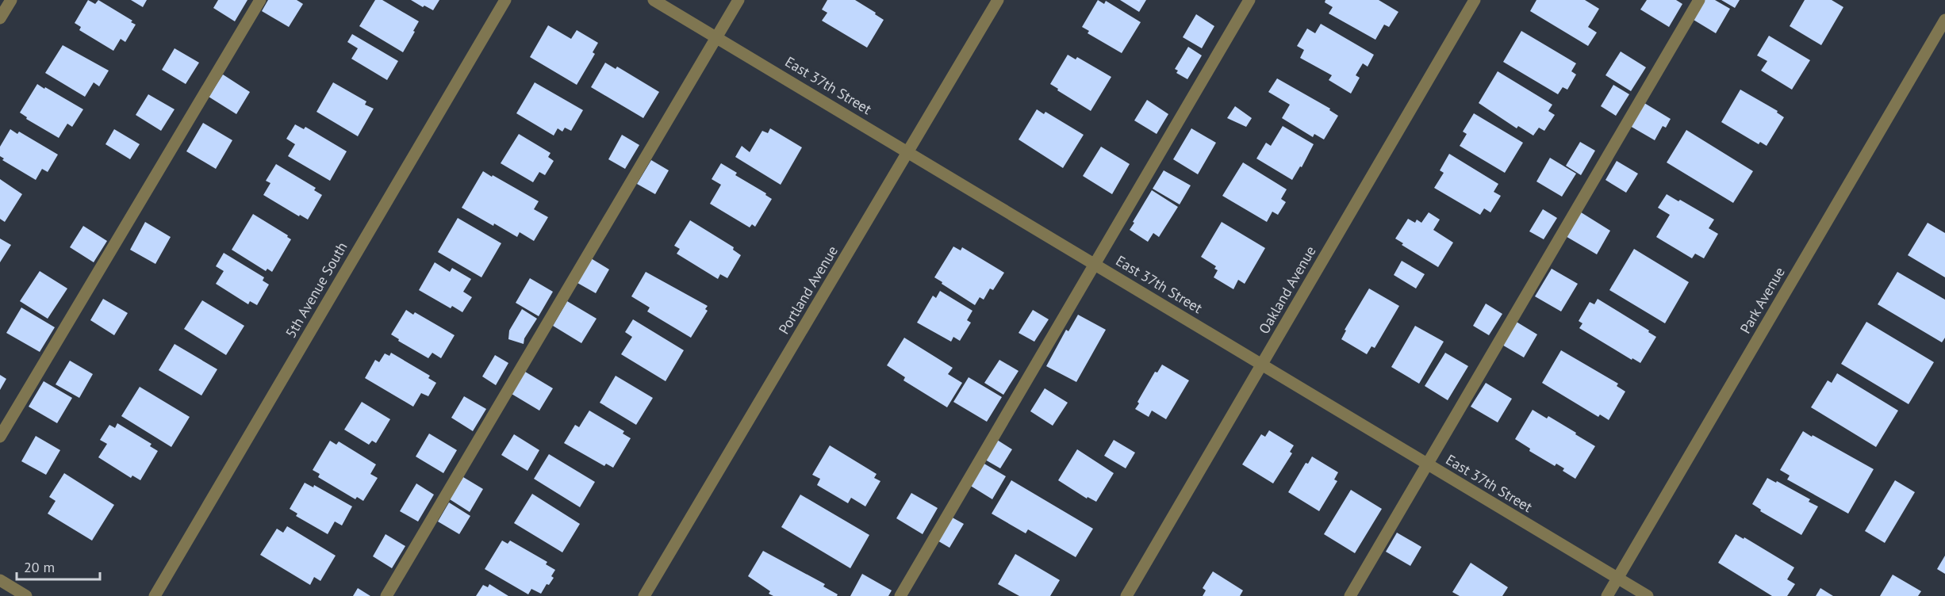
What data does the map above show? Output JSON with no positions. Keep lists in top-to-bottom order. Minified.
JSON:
{"streets":{"street":["East 37th Street","5th Avenue South","Portland Avenue","Oakland Avenue","Park Avenue"]},"crossings":[["East 37th Street","Portland Avenue"],["East 37th Street","Oakland Avenue"],["East 37th Street","Park Avenue"]],"scale_bar":"20 m"}
